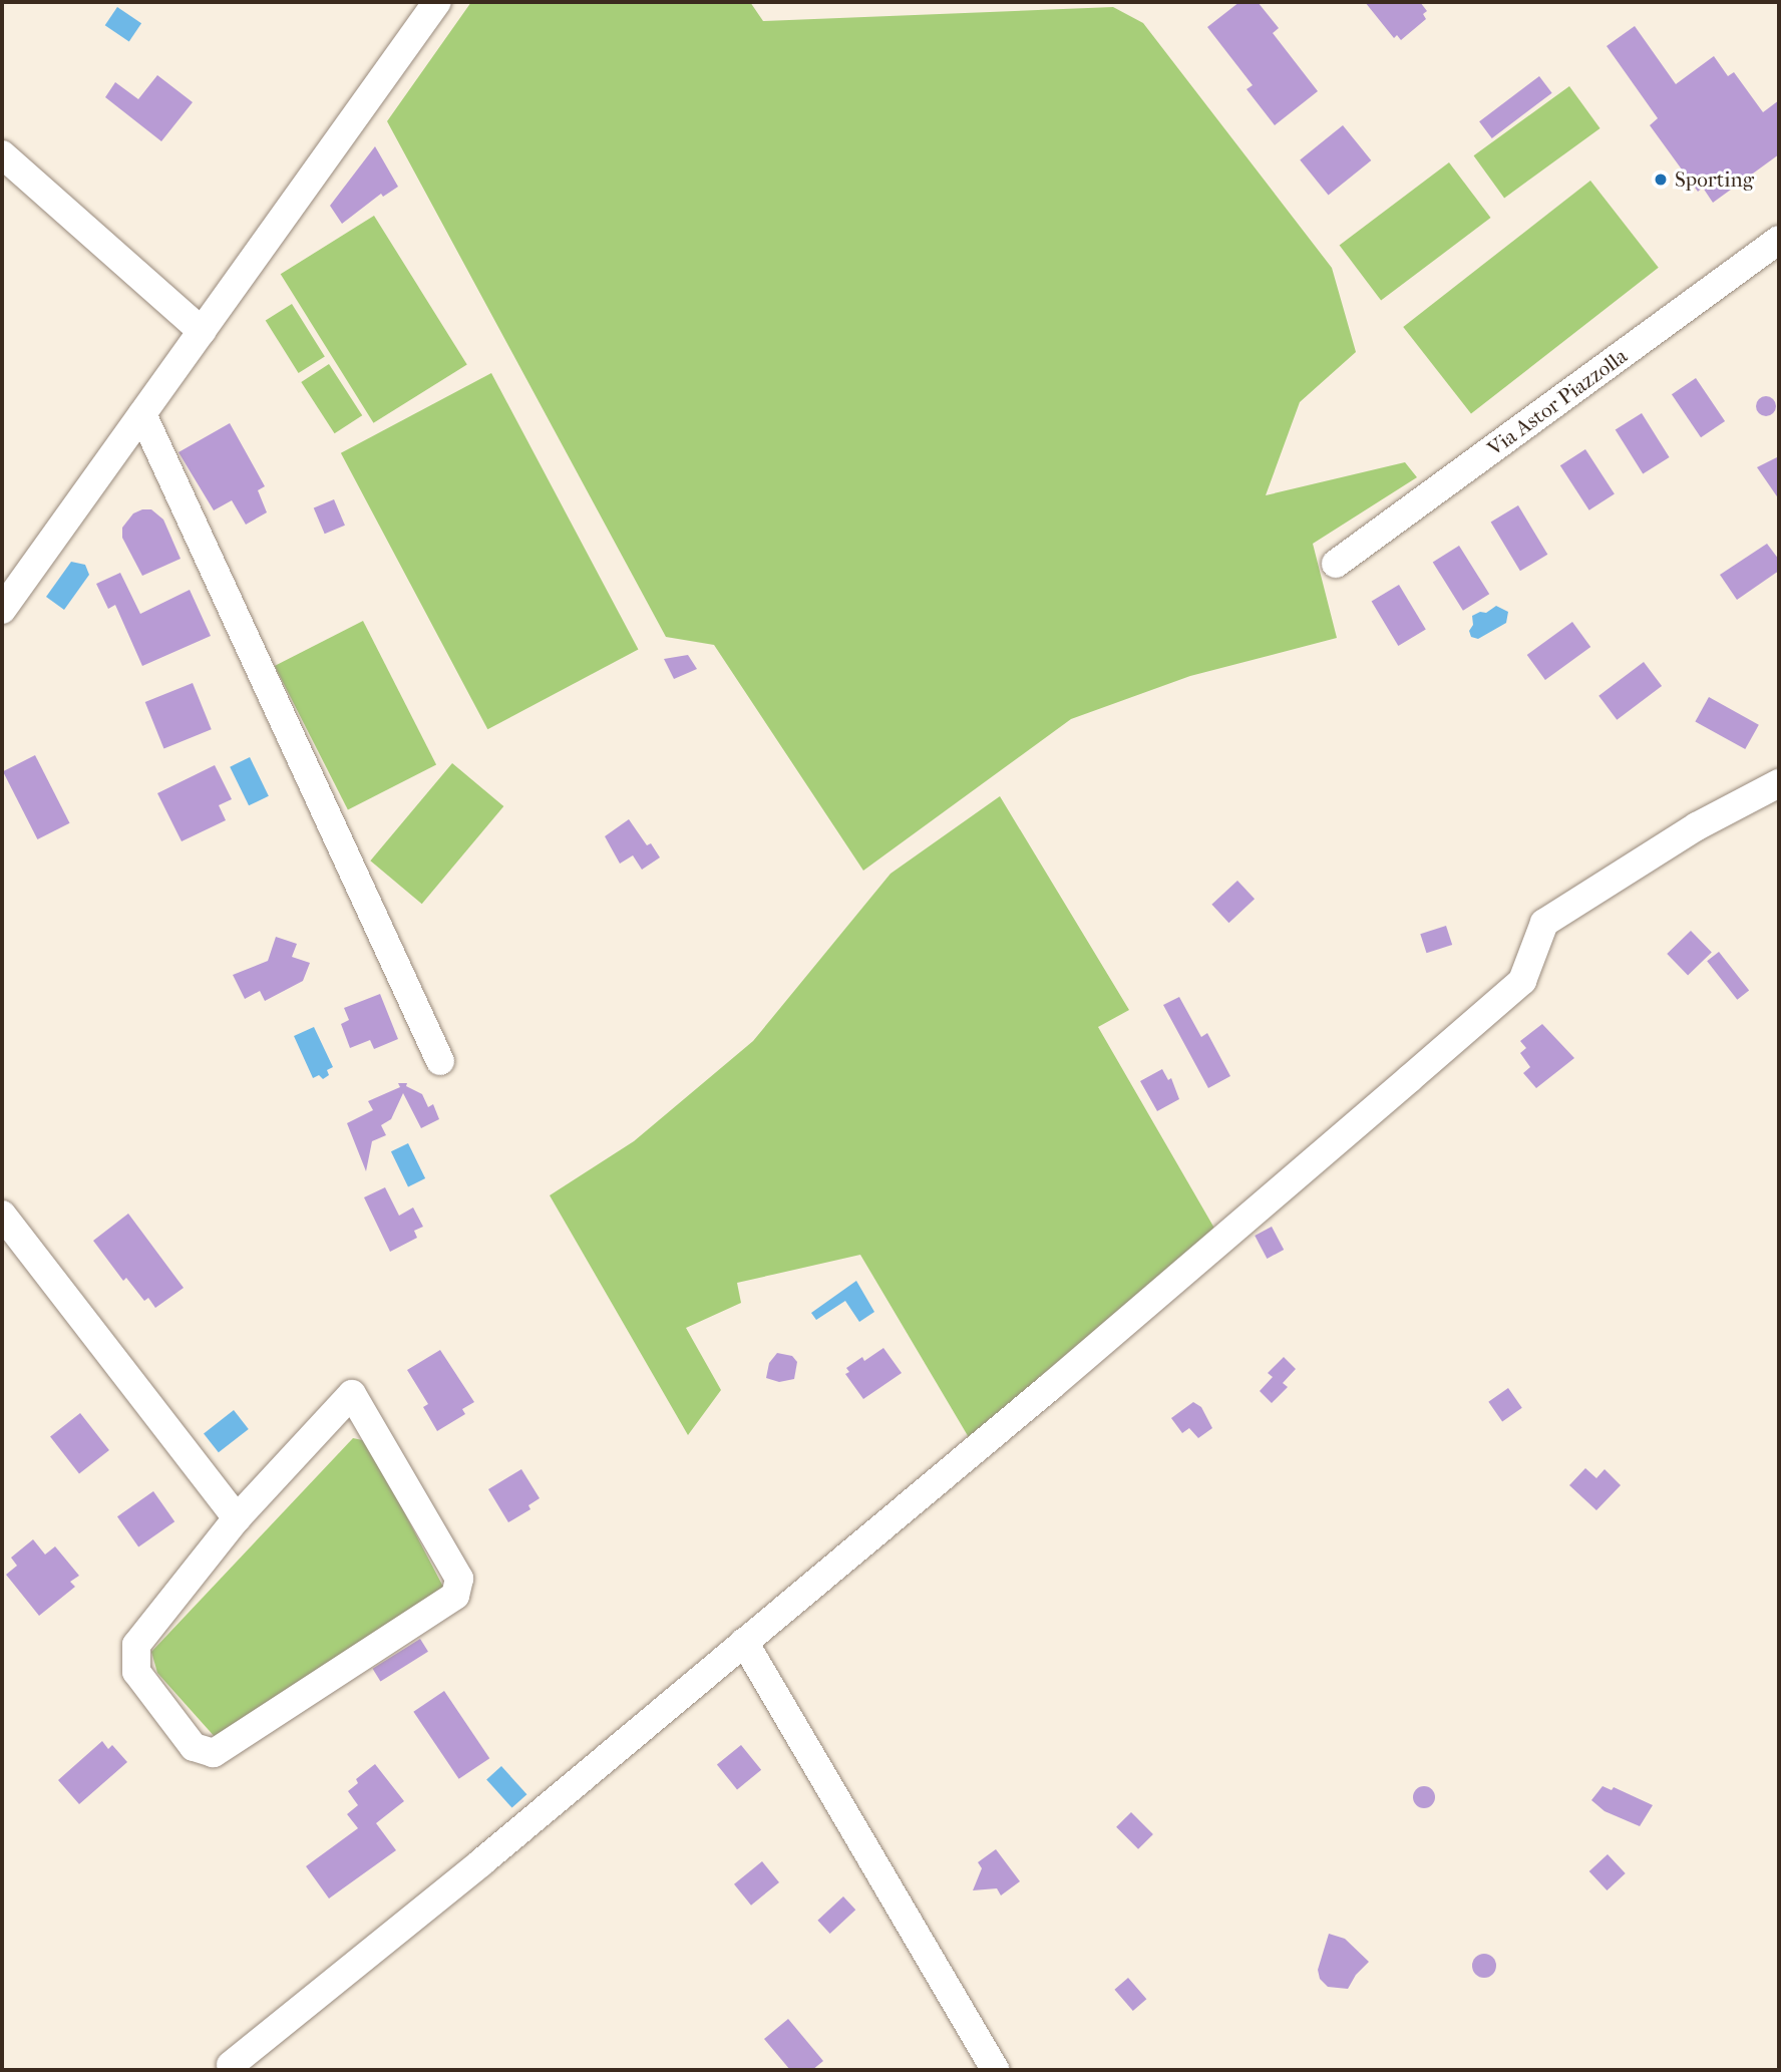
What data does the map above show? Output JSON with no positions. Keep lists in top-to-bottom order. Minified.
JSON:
{"streets":{"street":["Via Astor Piazzolla"]},"places":["Sporting"]}
